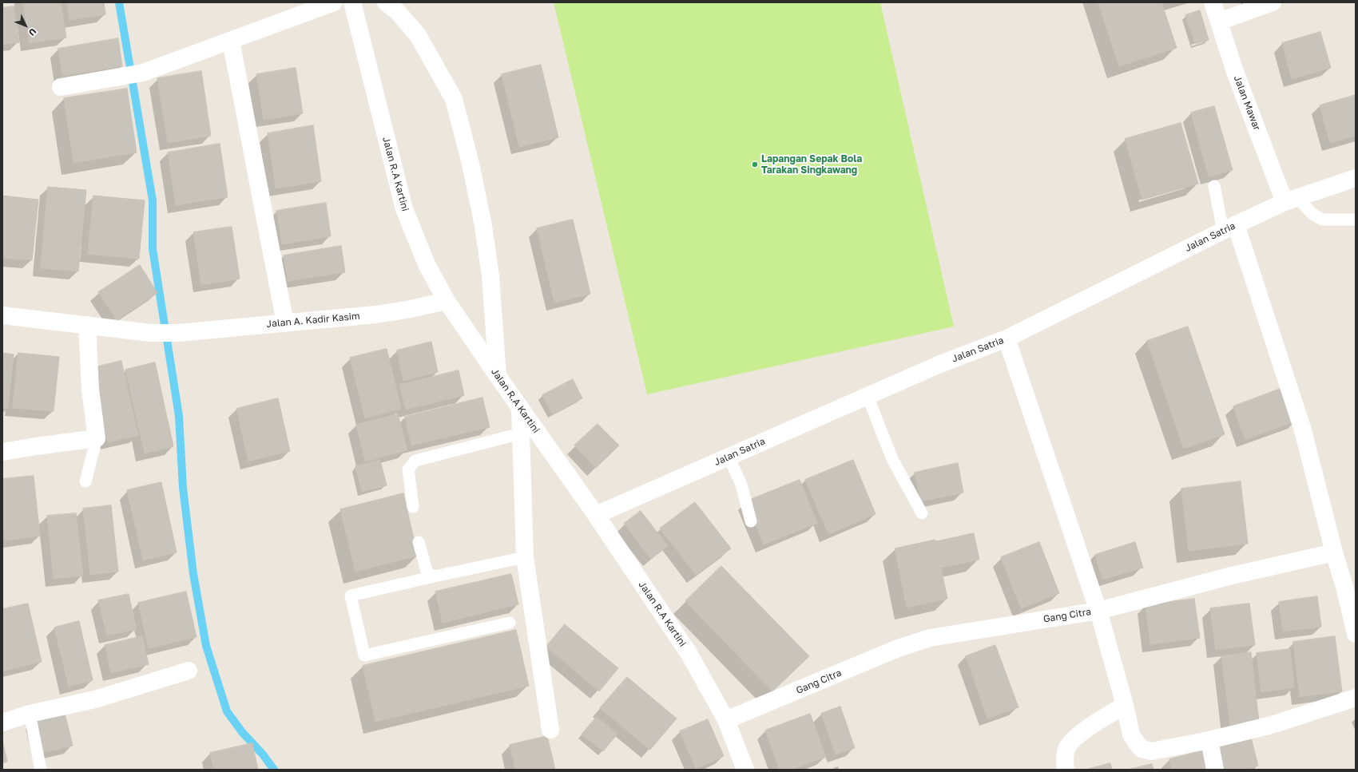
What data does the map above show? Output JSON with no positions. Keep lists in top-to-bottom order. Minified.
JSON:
{"streets":{"street":["Jalan Mawar","Jalan R.A Kartini","Jalan Satria","Jalan A. Kadir Kasim","Gang Citra"]},"crossings":[["Jalan Mawar","Jalan Satria"],["Jalan R.A Kartini","Jalan Satria"],["Jalan R.A Kartini","Jalan A. Kadir Kasim"],["Jalan R.A Kartini","Gang Citra"]],"places":["Lapangan Sepak Bola Tarakan Singkawang"],"north":"bottom right"}
